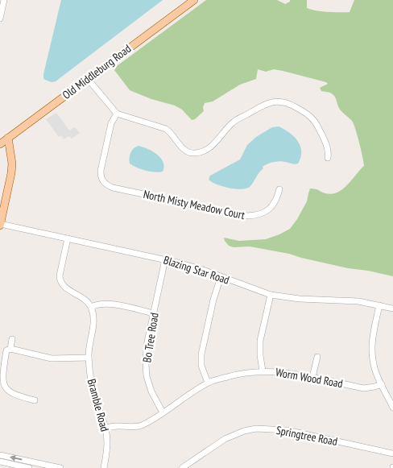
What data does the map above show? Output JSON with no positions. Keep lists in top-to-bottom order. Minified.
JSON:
{"streets":{"main road":["Old Middleburg Road"],"street":["North Misty Meadow Court","Blazing Star Road","Bo Tree Road","Worm Wood Road","Bramble Road","Springtree Road"]},"crossings":[["Blazing Star Road","Bo Tree Road"],["Bo Tree Road","Worm Wood Road"],["Worm Wood Road","Bramble Road"]]}
